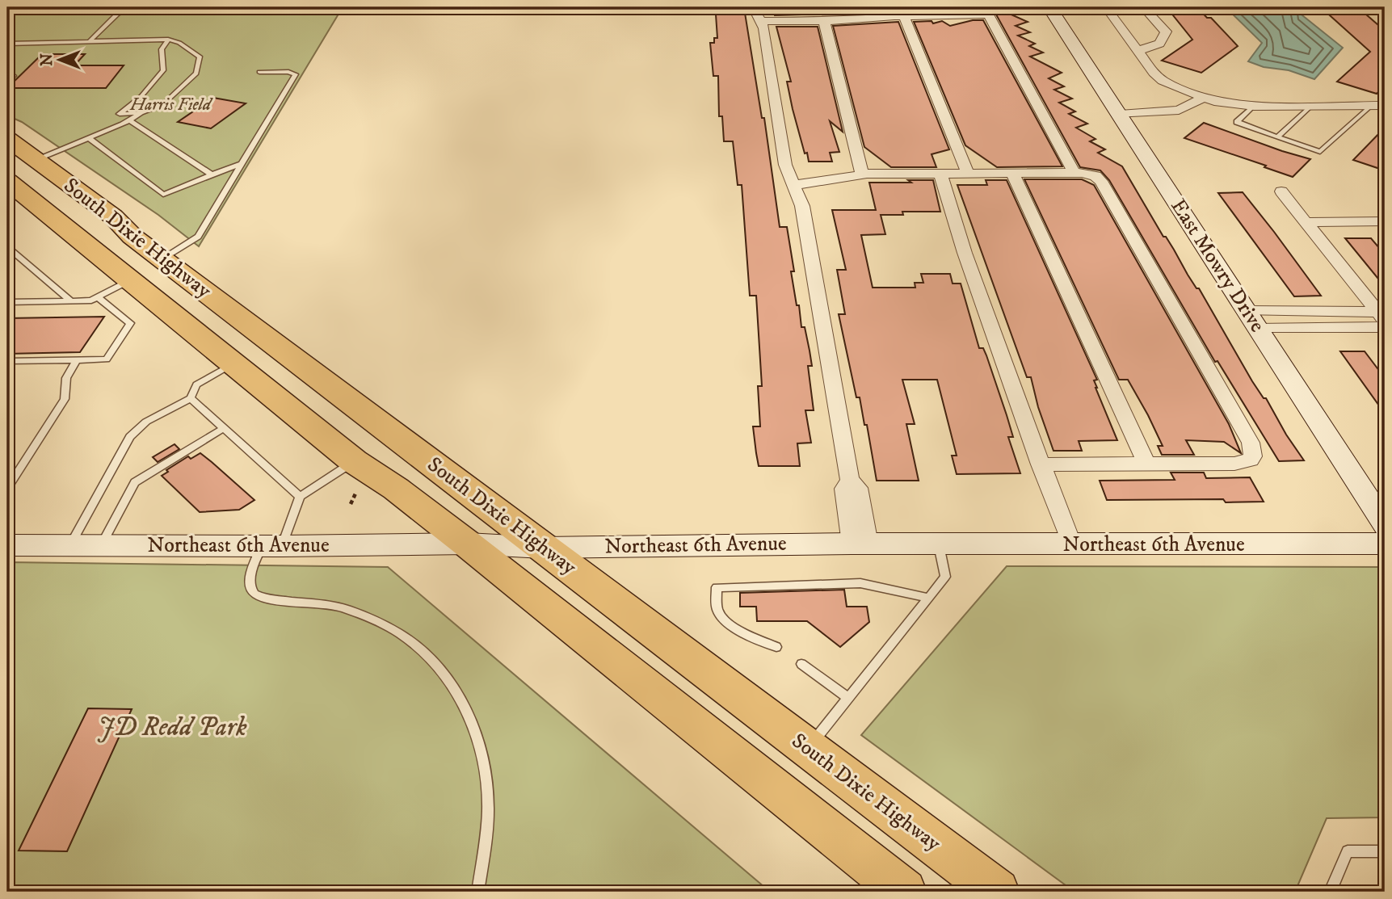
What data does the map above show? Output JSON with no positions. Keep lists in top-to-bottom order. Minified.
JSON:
{"streets":{"highway":["South Dixie Highway"],"street":["East Mowry Drive","Northeast 6th Avenue"]},"crossings":[["South Dixie Highway","Northeast 6th Avenue"]],"parks":["Harris Field","JD Redd Park"],"north":"left"}
